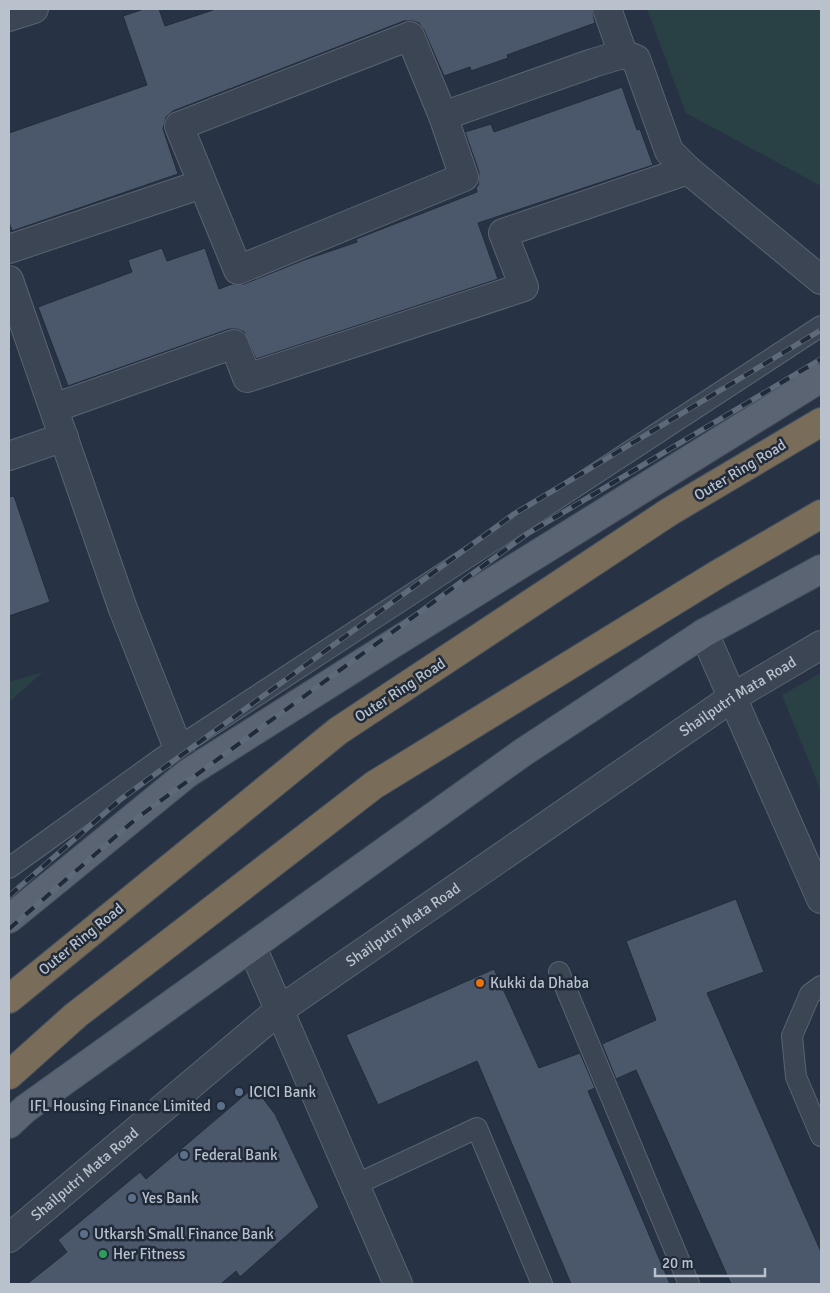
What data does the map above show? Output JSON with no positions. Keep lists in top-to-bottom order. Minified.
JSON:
{"streets":{"highway":["Outer Ring Road"],"street":["Shailputri Mata Road"]},"places":["Kukki da Dhaba","ICICI Bank","IFL Housing Finance Limited","Federal Bank","Yes Bank","Utkarsh Small Finance Bank","Her Fitness"],"scale_bar":"20 m"}
